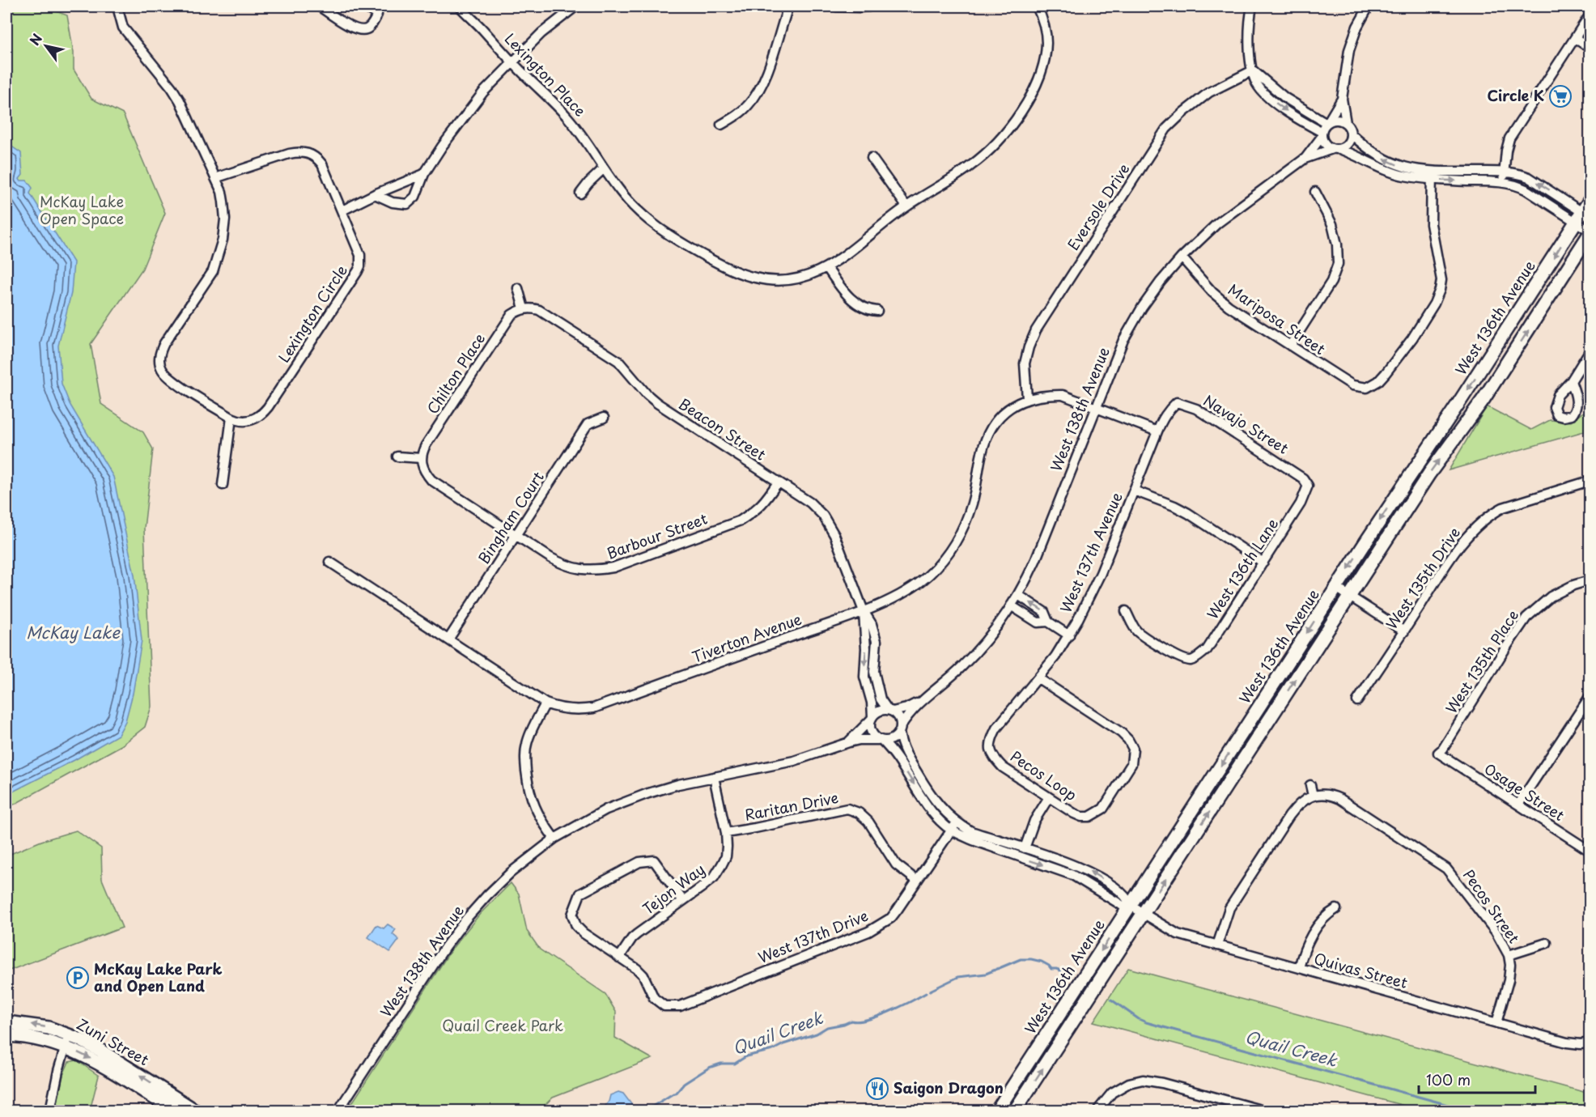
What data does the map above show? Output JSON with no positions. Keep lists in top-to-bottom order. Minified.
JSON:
{"streets":{"main road":["West 136th Avenue","Zuni Street"],"street":["Lexington Place","Eversole Drive","Lexington Circle","Mariposa Street","Chilton Place","West 138th Avenue","Navajo Street","Beacon Street","Bingham Court","Barbour Street","West 137th Avenue","West 136th Lane","West 135th Drive","Tiverton Avenue","West 135th Place","Pecos Loop","Osage Street","Raritan Drive","Tejon Way","Pecos Street","West 137th Drive","Quivas Street"]},"crossings":[["Eversole Drive","Tiverton Avenue"],["West 136th Avenue","Quivas Street"],["Mariposa Street","West 138th Avenue"],["Chilton Place","Beacon Street"],["Chilton Place","Barbour Street"],["West 138th Avenue","Beacon Street"],["West 138th Avenue","Tiverton Avenue"],["West 138th Avenue","Tejon Way"],["West 138th Avenue","Quivas Street"],["Navajo Street","West 137th Avenue"],["Navajo Street","West 136th Lane"],["Beacon Street","Barbour Street"],["Beacon Street","Tiverton Avenue"],["Beacon Street","Quivas Street"],["Bingham Court","Barbour Street"],["Bingham Court","Tiverton Avenue"],["West 137th Avenue","Pecos Loop"],["West 135th Place","Osage Street"],["Raritan Drive","Tejon Way"],["Raritan Drive","West 137th Drive"],["Tejon Way","West 137th Drive"],["Pecos Street","Quivas Street"],["West 137th Drive","Quivas Street"]],"water":["McKay Lake","Quail Creek"],"parks":["McKay Lake Open Space","Quail Creek Park"],"places":{"supermarket":["Circle K"],"parking":["McKay Lake Park and Open Land"],"restaurant":["Saigon Dragon"]},"scale_bar":"100 m","north":"top left"}
